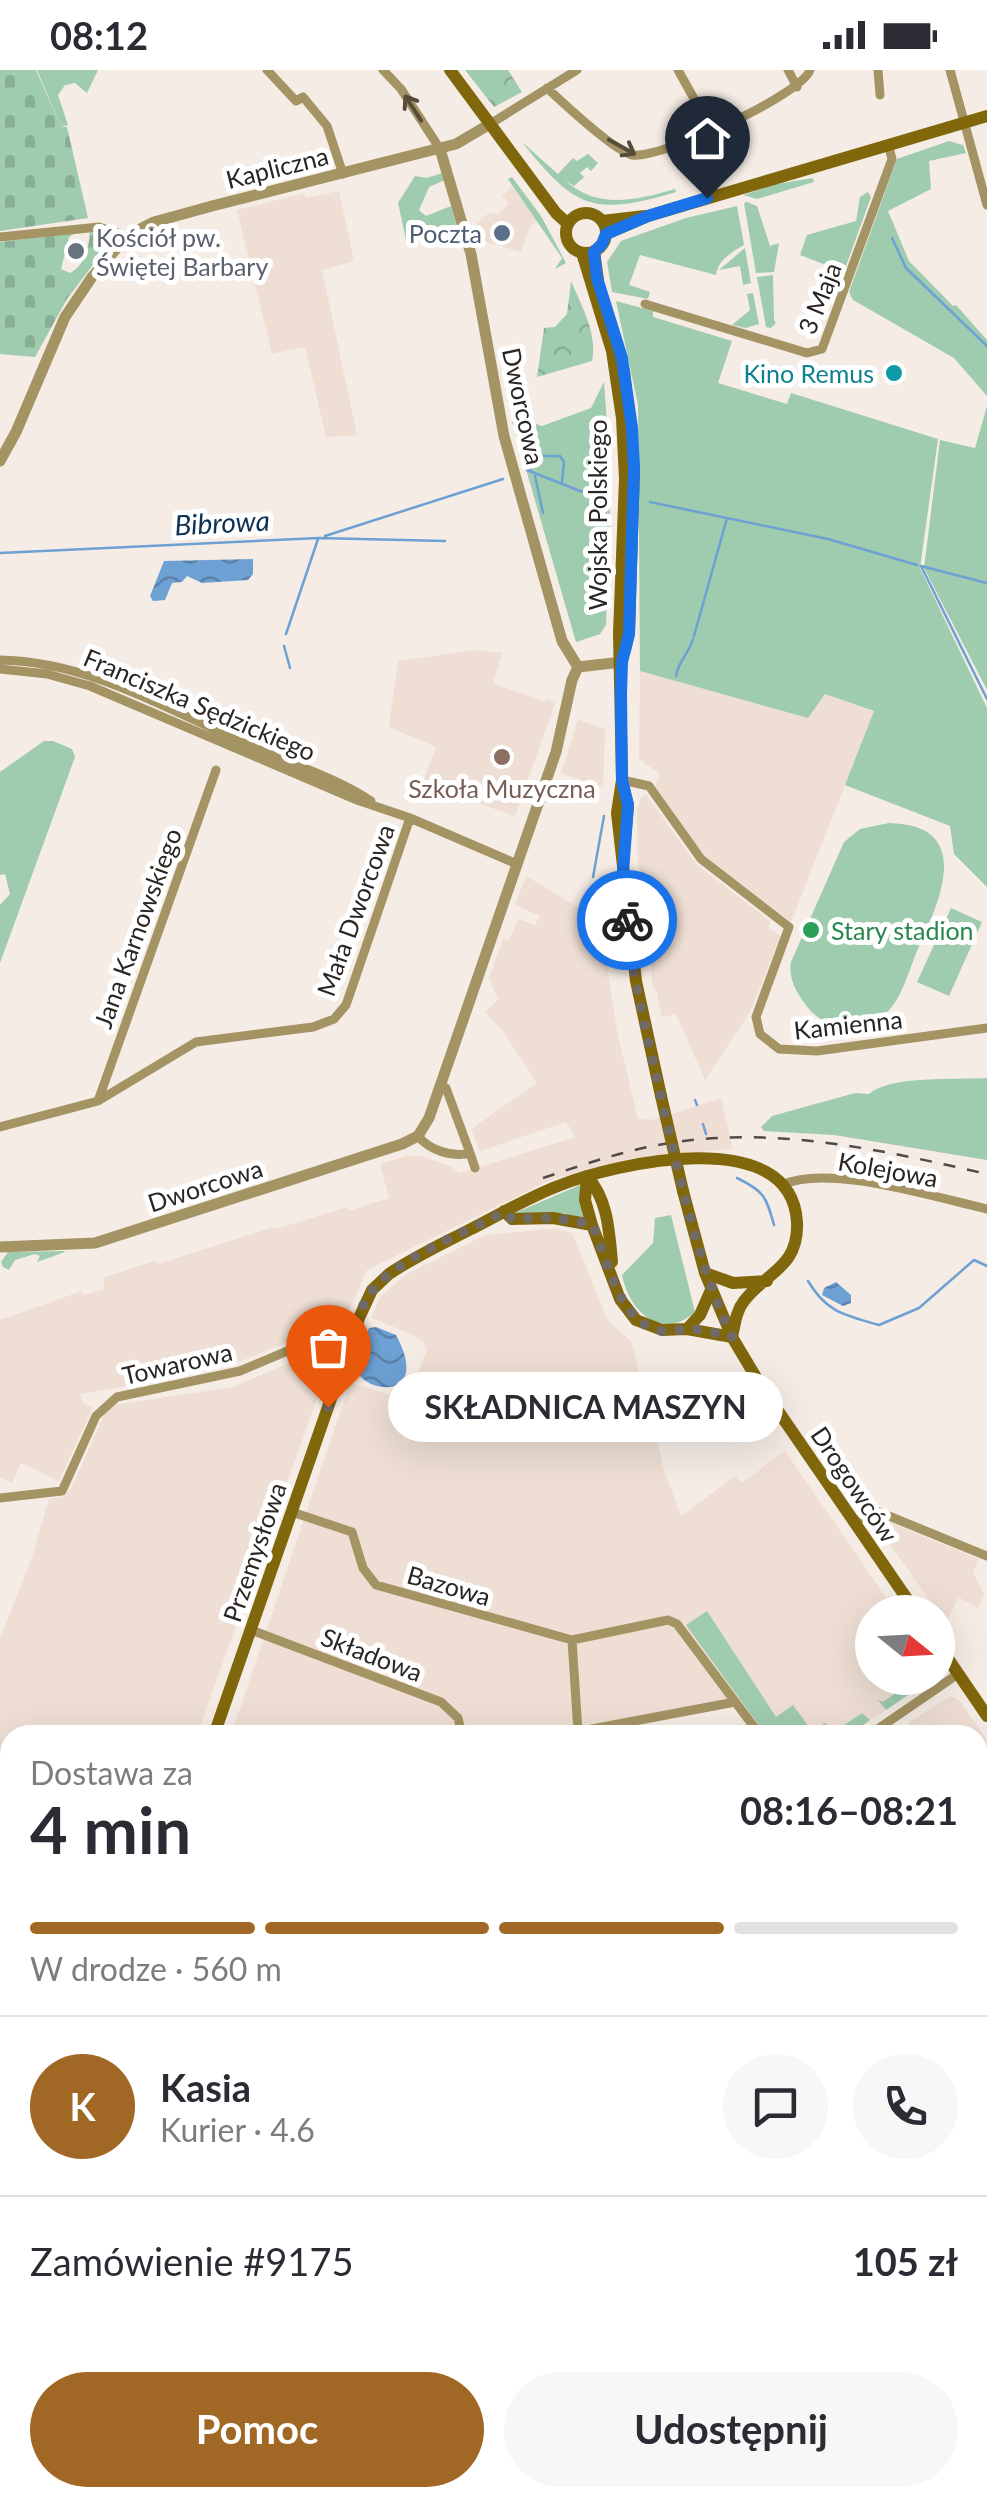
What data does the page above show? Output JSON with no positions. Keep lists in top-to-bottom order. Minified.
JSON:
{"streets":{"main road":["Wojska Polskiego","Drogowców","Przemysłowa"],"street":["Kapliczna","3 Maja","Dworcowa","Franciszka Sędzickiego","Mała Dworcowa","Jana Karnowskiego","Kamienna","Kolejowa","Towarowa","Bazowa","Składowa"]},"crossings":[["Kapliczna","Dworcowa"],["Wojska Polskiego","Kamienna"],["Wojska Polskiego","Drogowców"],["Franciszka Sędzickiego","Mała Dworcowa"],["Mała Dworcowa","Jana Karnowskiego"],["Kolejowa","Przemysłowa"],["Towarowa","Przemysłowa"],["Przemysłowa","Bazowa"],["Przemysłowa","Składowa"]],"water":["Bibrowa"],"places":["Poczta","Kościół pw. Świętej Barbary","Kino Remus","Szkoła Muzyczna","Stary stadion","SKŁADNICA MASZYN"],"north":"right","page":{"status":"08:12","bubble":"SKŁADNICA MASZYN","heading":["4 min","Dostawa za","08:16–08:21"],"panel":["Kasia","Kurier · 4.6","Zamówienie #9175","105 zł"],"bar":"W drodze · 560 m","round":"K","buttons":["Pomoc","Udostępnij"]}}
